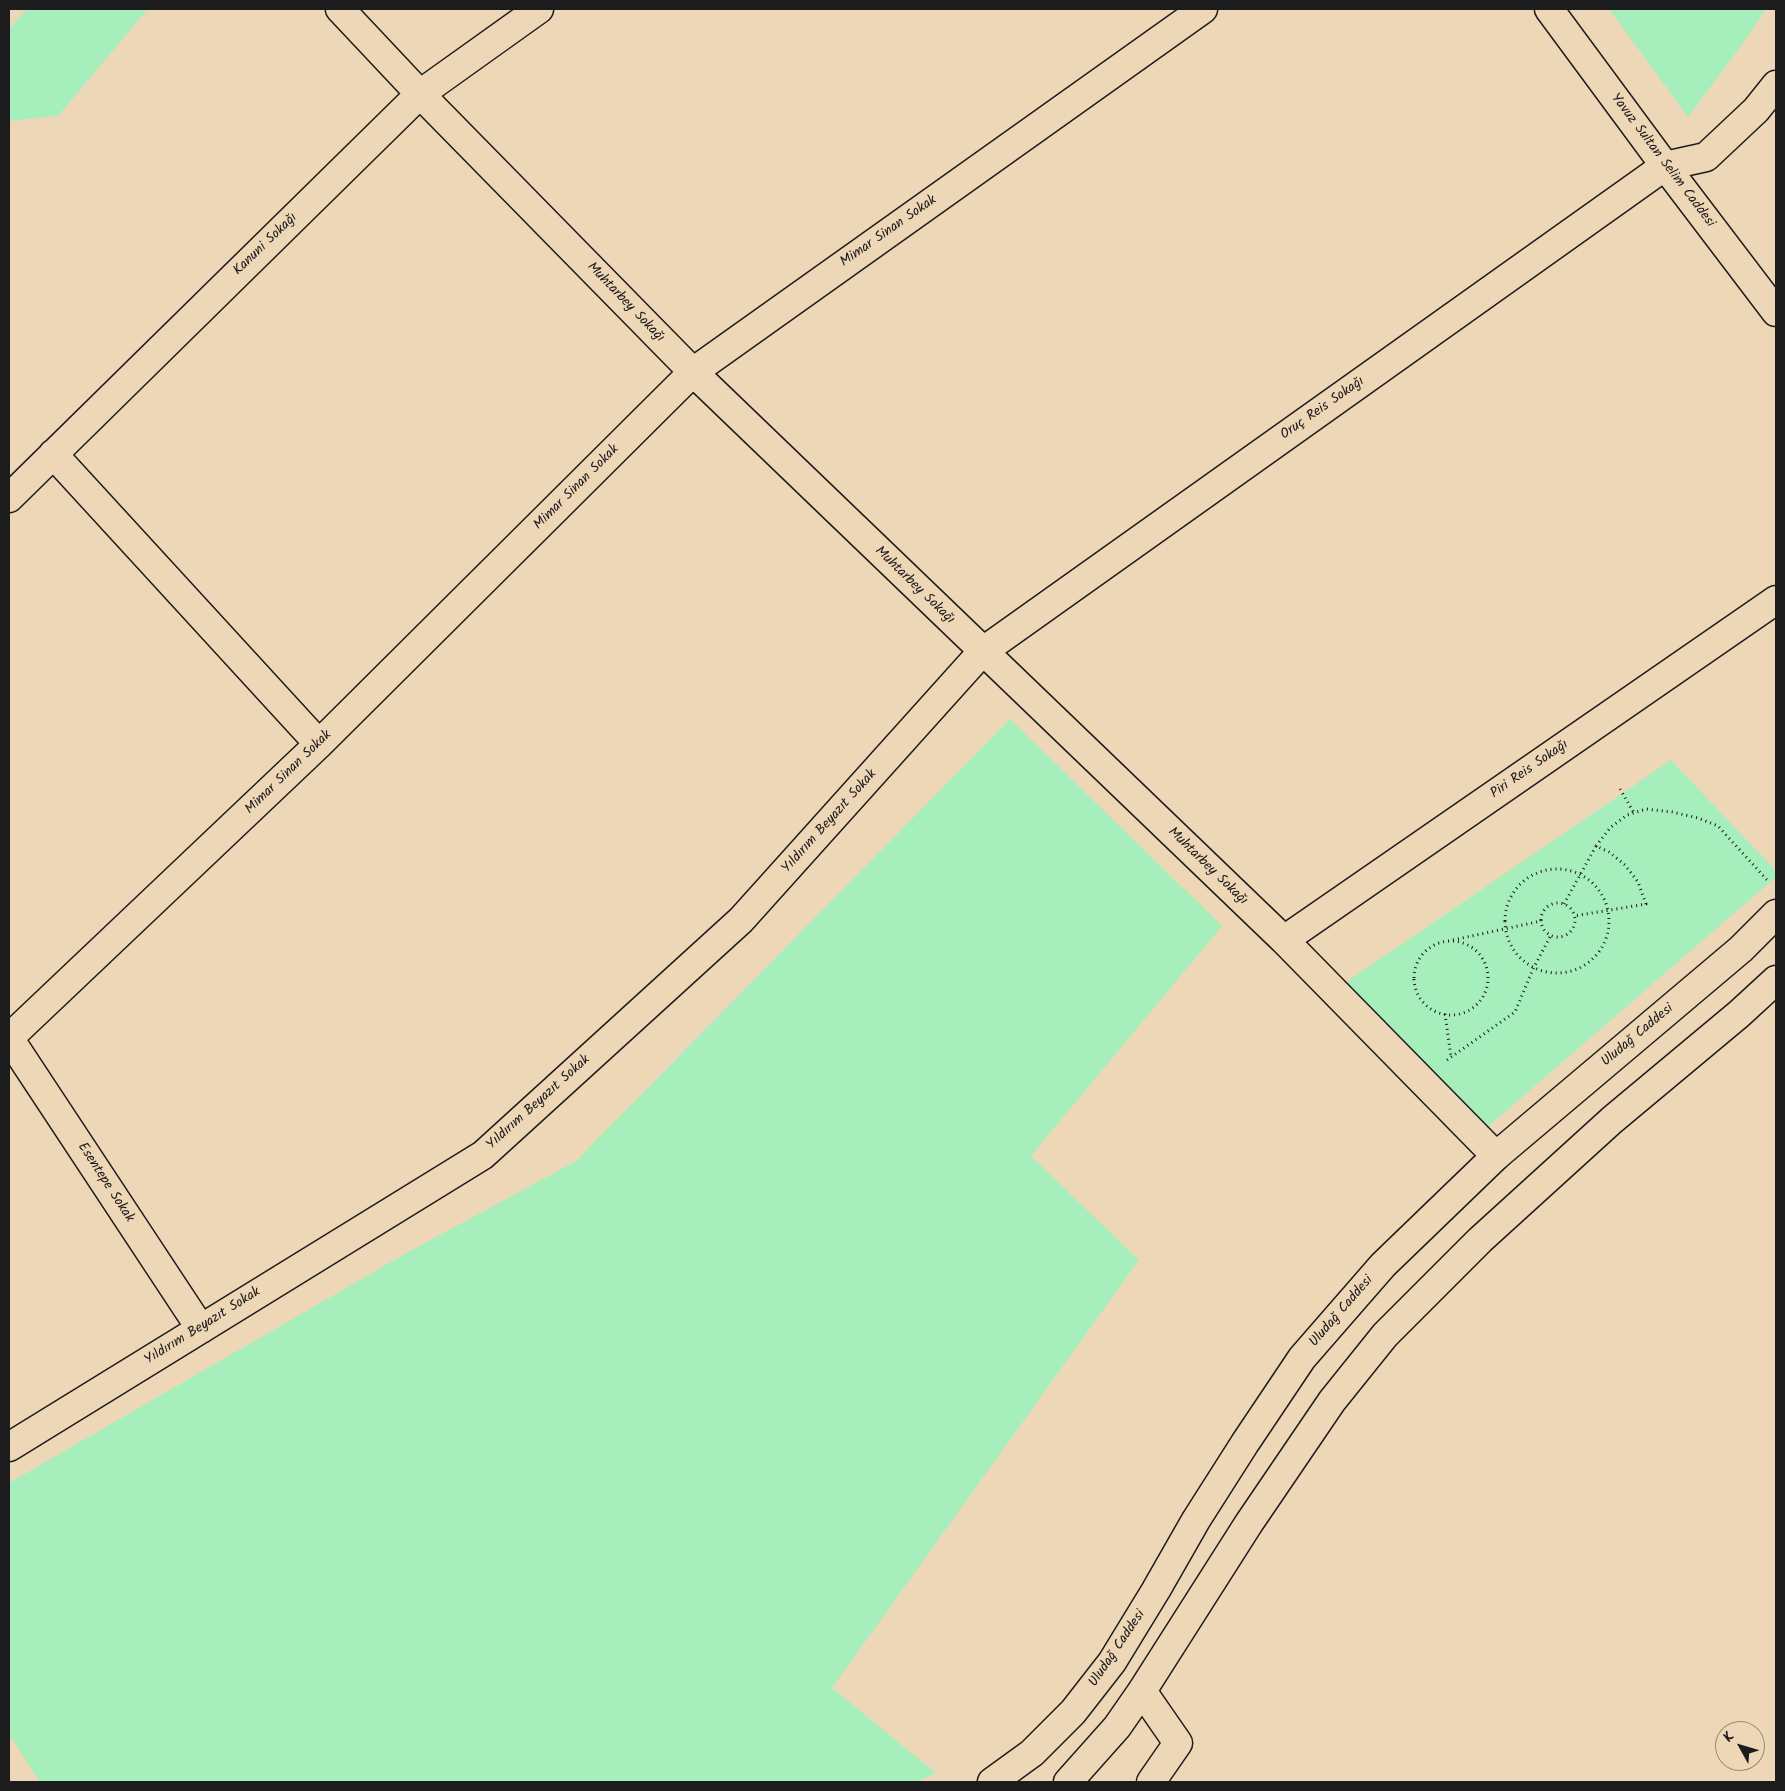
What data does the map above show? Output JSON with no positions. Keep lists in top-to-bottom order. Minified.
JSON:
{"streets":{"street":["Yavuz Sultan Selim Caddesi","Mimar Sinan Sokak","Kanuni Sokağı","Muhtarbey Sokağı","Oruç Reis Sokağı","Piri Reis Sokağı","Yıldırım Beyazıt Sokak","Uludağ Caddesi","Esentepe Sokak"]},"crossings":[["Yavuz Sultan Selim Caddesi","Oruç Reis Sokağı"],["Mimar Sinan Sokak","Muhtarbey Sokağı"],["Mimar Sinan Sokak","Esentepe Sokak"],["Kanuni Sokağı","Muhtarbey Sokağı"],["Muhtarbey Sokağı","Oruç Reis Sokağı"],["Muhtarbey Sokağı","Piri Reis Sokağı"],["Muhtarbey Sokağı","Yıldırım Beyazıt Sokak"],["Muhtarbey Sokağı","Uludağ Caddesi"],["Oruç Reis Sokağı","Yıldırım Beyazıt Sokak"],["Yıldırım Beyazıt Sokak","Esentepe Sokak"]],"north":"top left"}
